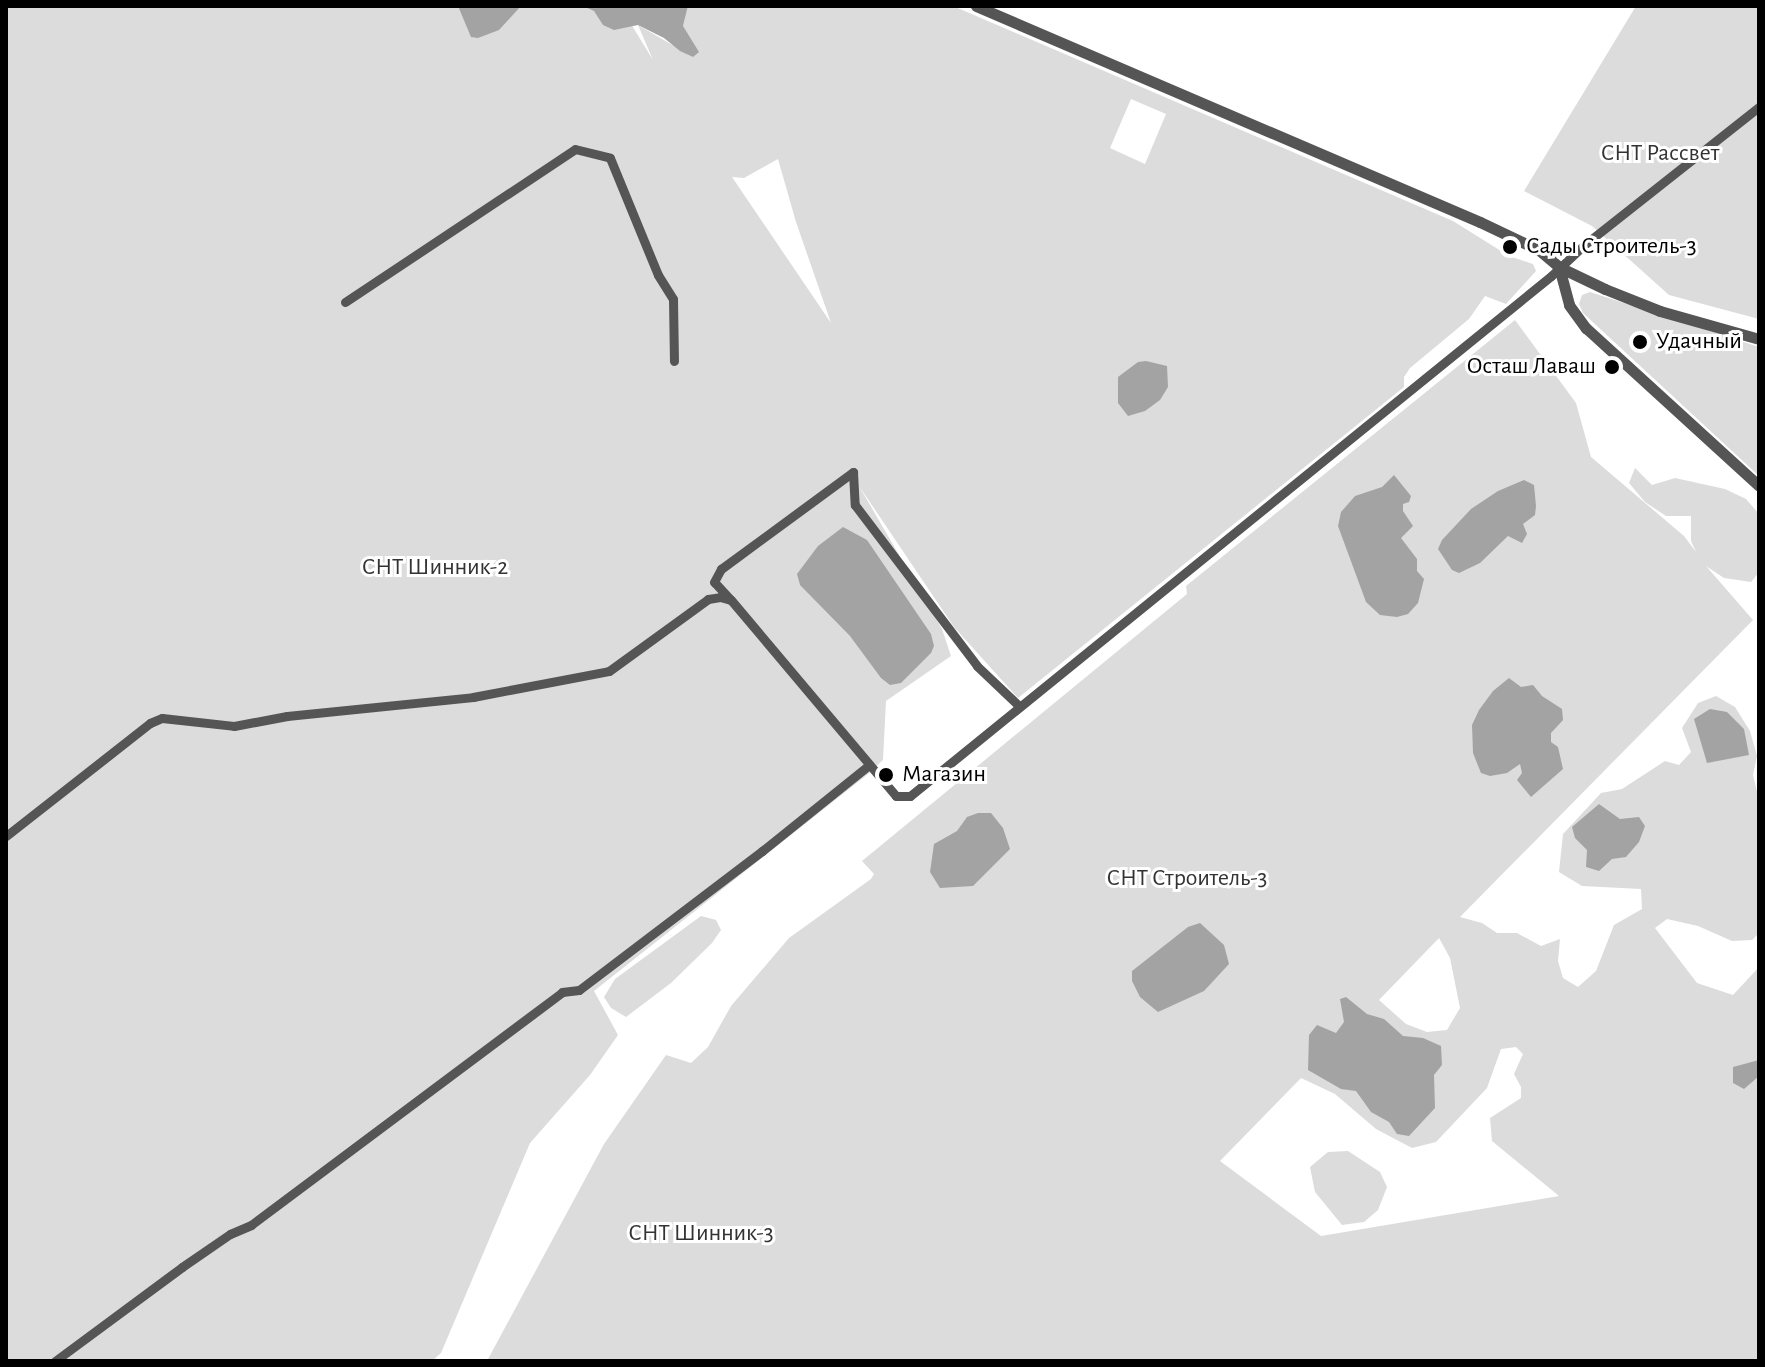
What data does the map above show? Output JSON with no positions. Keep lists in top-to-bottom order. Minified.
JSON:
{"parks":["СНТ Рассвет","СНТ Шинник-2","СНТ Строитель-3","СНТ Шинник-3"],"places":["Сады Строитель-3","Удачный","Осташ Лаваш","Магазин"]}
